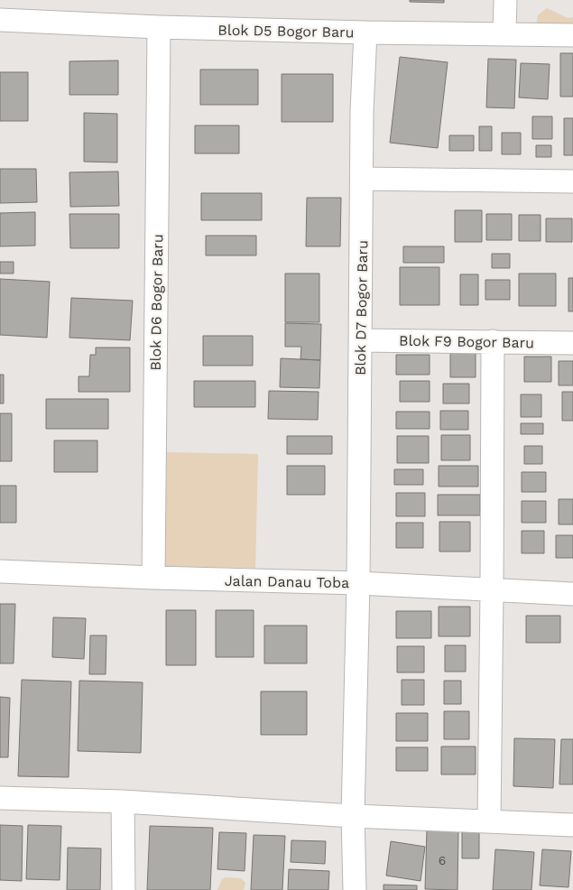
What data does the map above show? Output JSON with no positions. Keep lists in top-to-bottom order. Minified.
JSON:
{"streets":{"street":["Blok D5 Bogor Baru","Blok D6 Bogor Baru","Blok D7 Bogor Baru","Blok F9 Bogor Baru","Jalan Danau Toba"]},"crossings":[["Blok D5 Bogor Baru","Blok D6 Bogor Baru"],["Blok D5 Bogor Baru","Blok D7 Bogor Baru"],["Blok D6 Bogor Baru","Jalan Danau Toba"],["Blok D7 Bogor Baru","Blok F9 Bogor Baru"],["Blok D7 Bogor Baru","Jalan Danau Toba"]],"house_numbers":["6"]}
